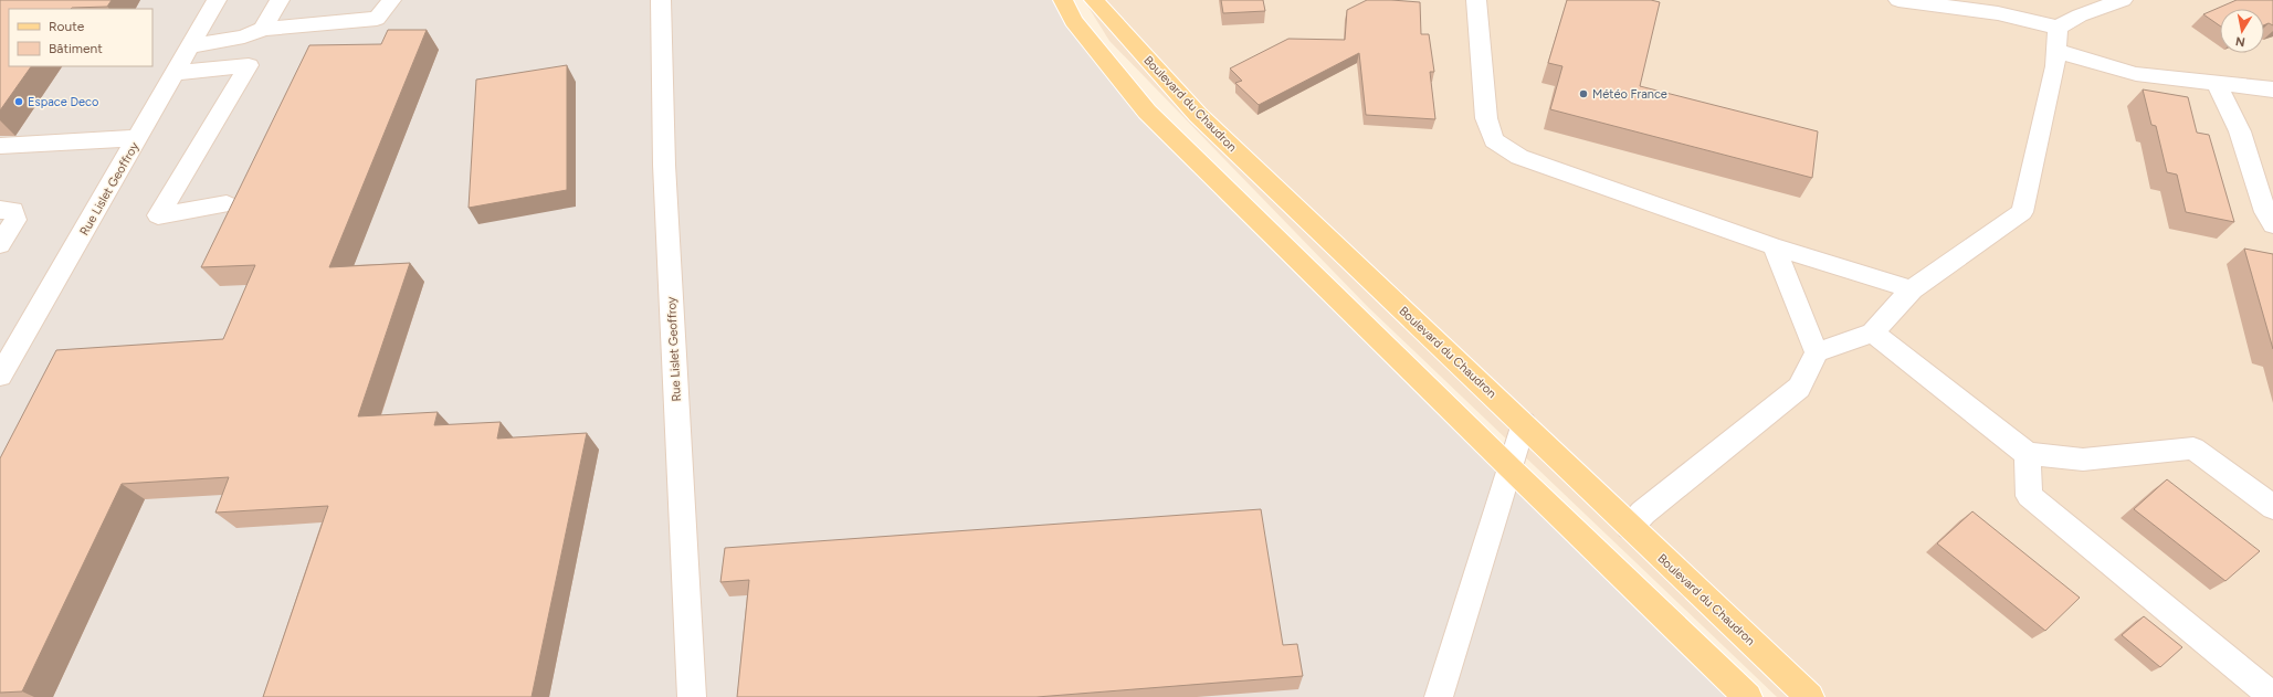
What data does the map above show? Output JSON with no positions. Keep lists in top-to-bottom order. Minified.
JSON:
{"streets":{"main road":["Boulevard du Chaudron"],"street":["Rue Lislet Geoffroy"]},"places":["Météo France","Espace Deco"],"legend":["Route","Bâtiment"],"north":"bottom"}
